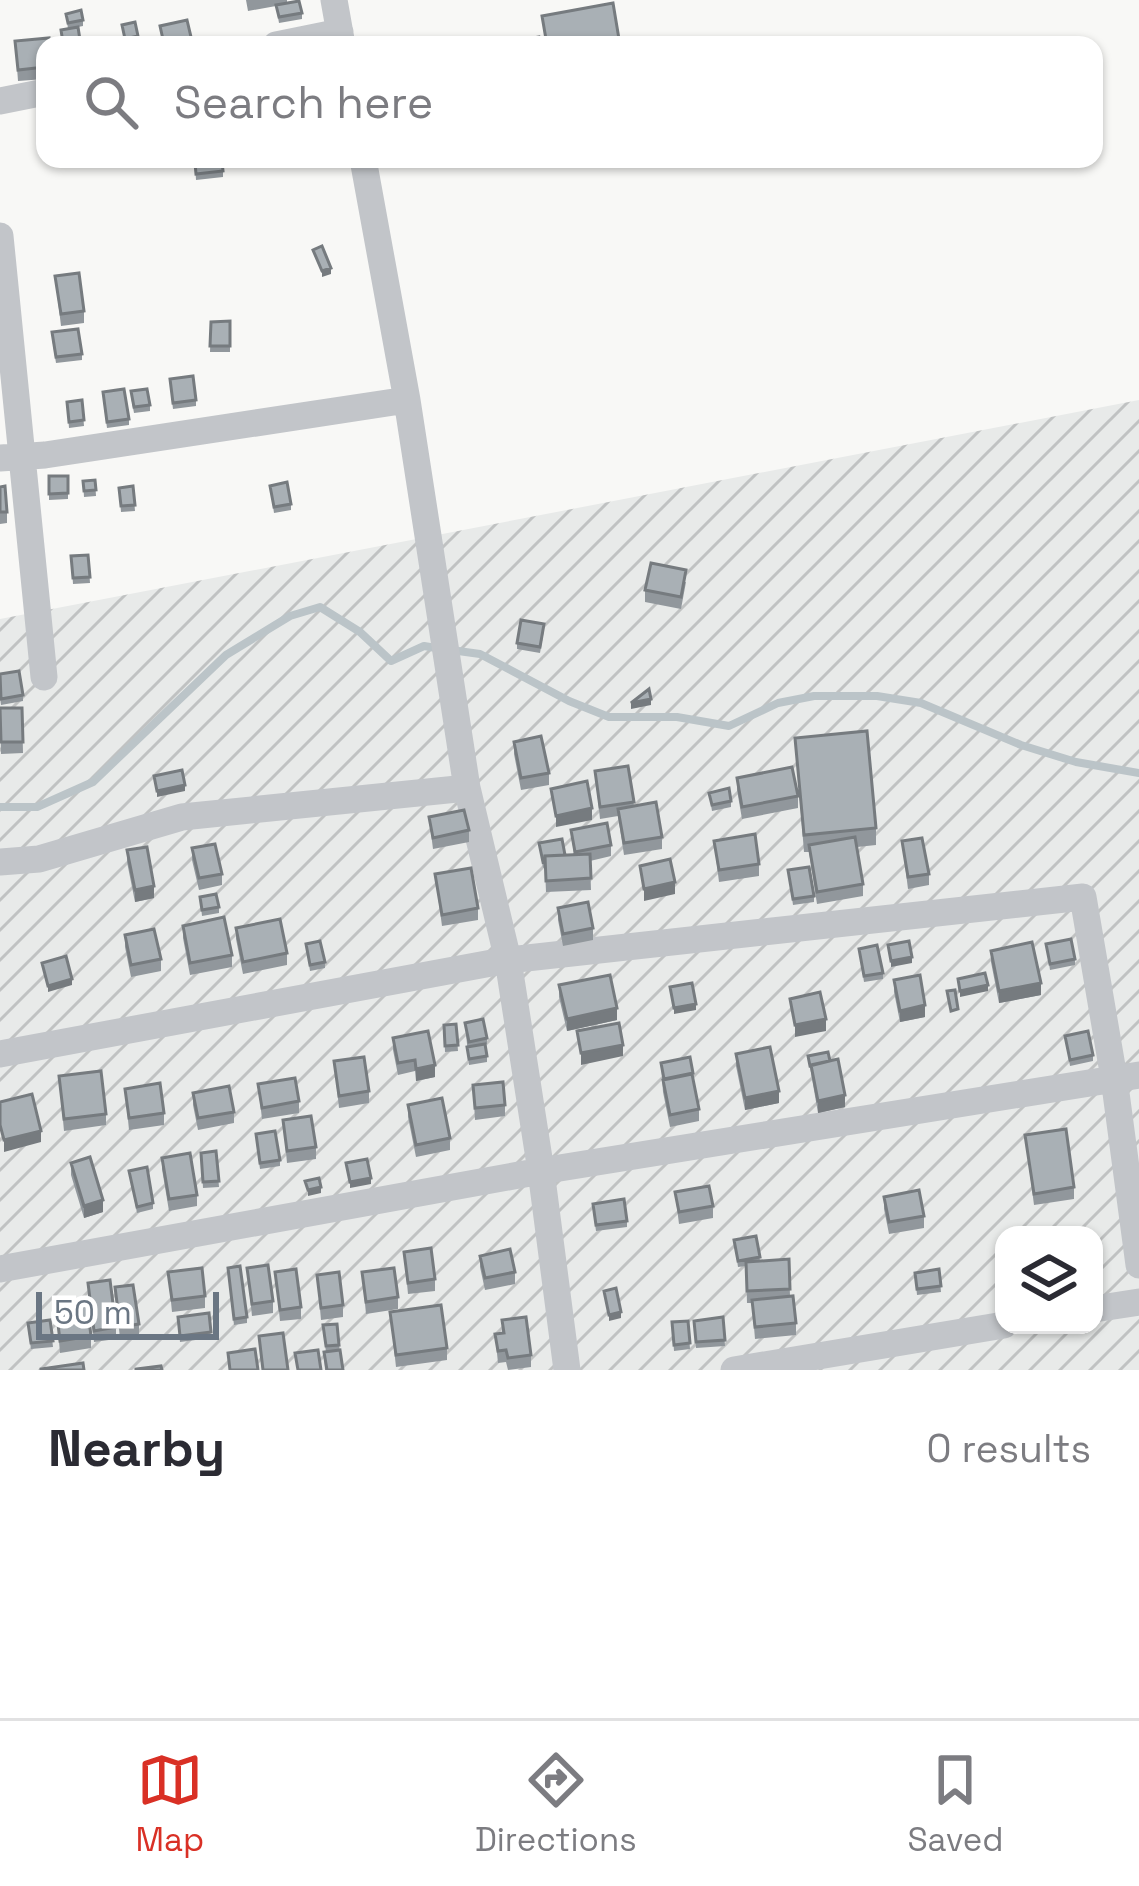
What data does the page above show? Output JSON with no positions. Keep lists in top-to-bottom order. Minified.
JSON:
{"scale_bar":"50 m","page":{"search":"Search here","scale":"50 m","heading":["Nearby","0 results"],"nav":["Map","Directions","Saved"]}}
